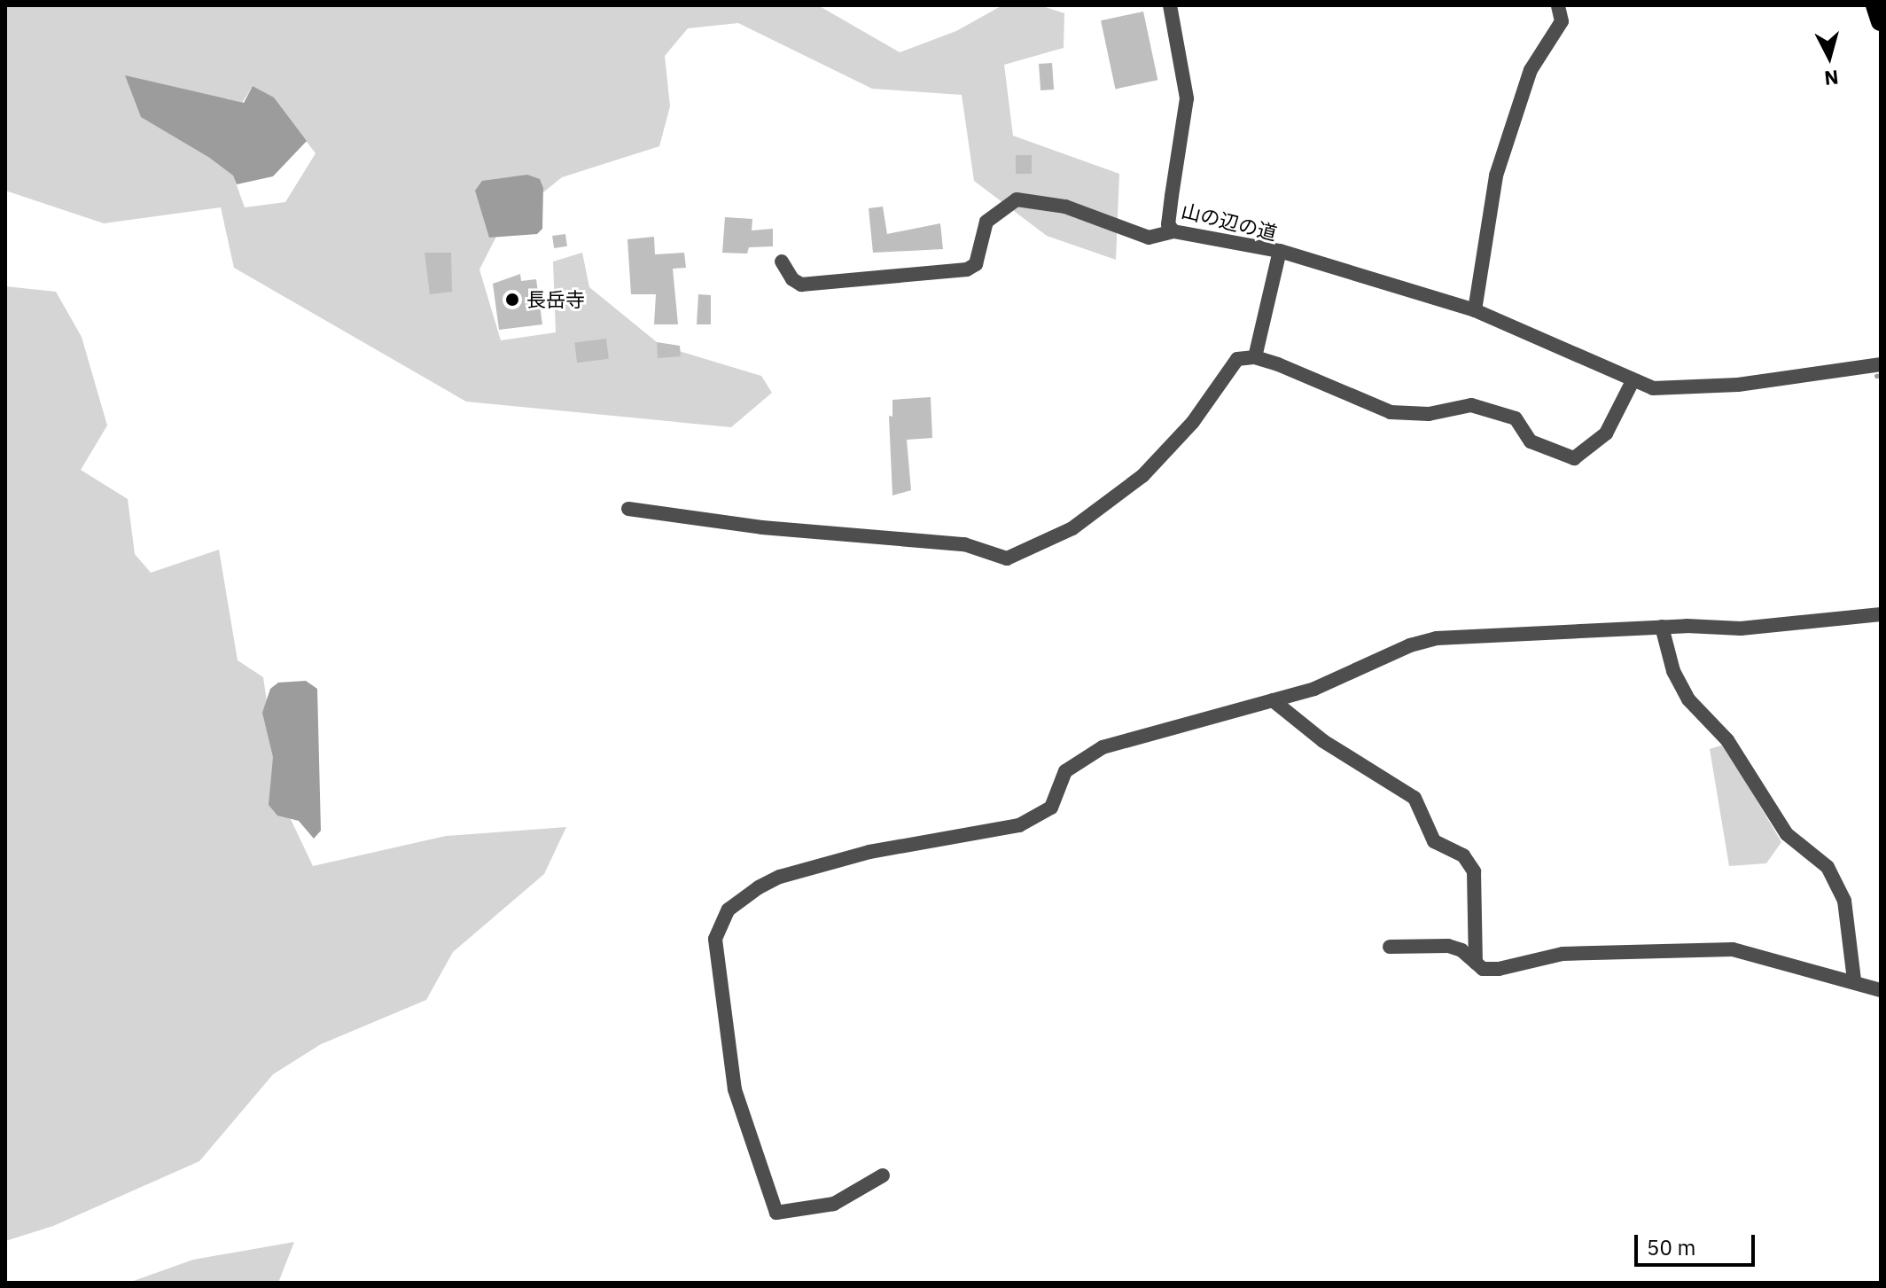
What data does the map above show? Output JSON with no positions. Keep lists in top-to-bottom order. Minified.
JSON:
{"streets":{"street":["山の辺の道"]},"places":["長岳寺"],"scale_bar":"50 m","north":"bottom"}
